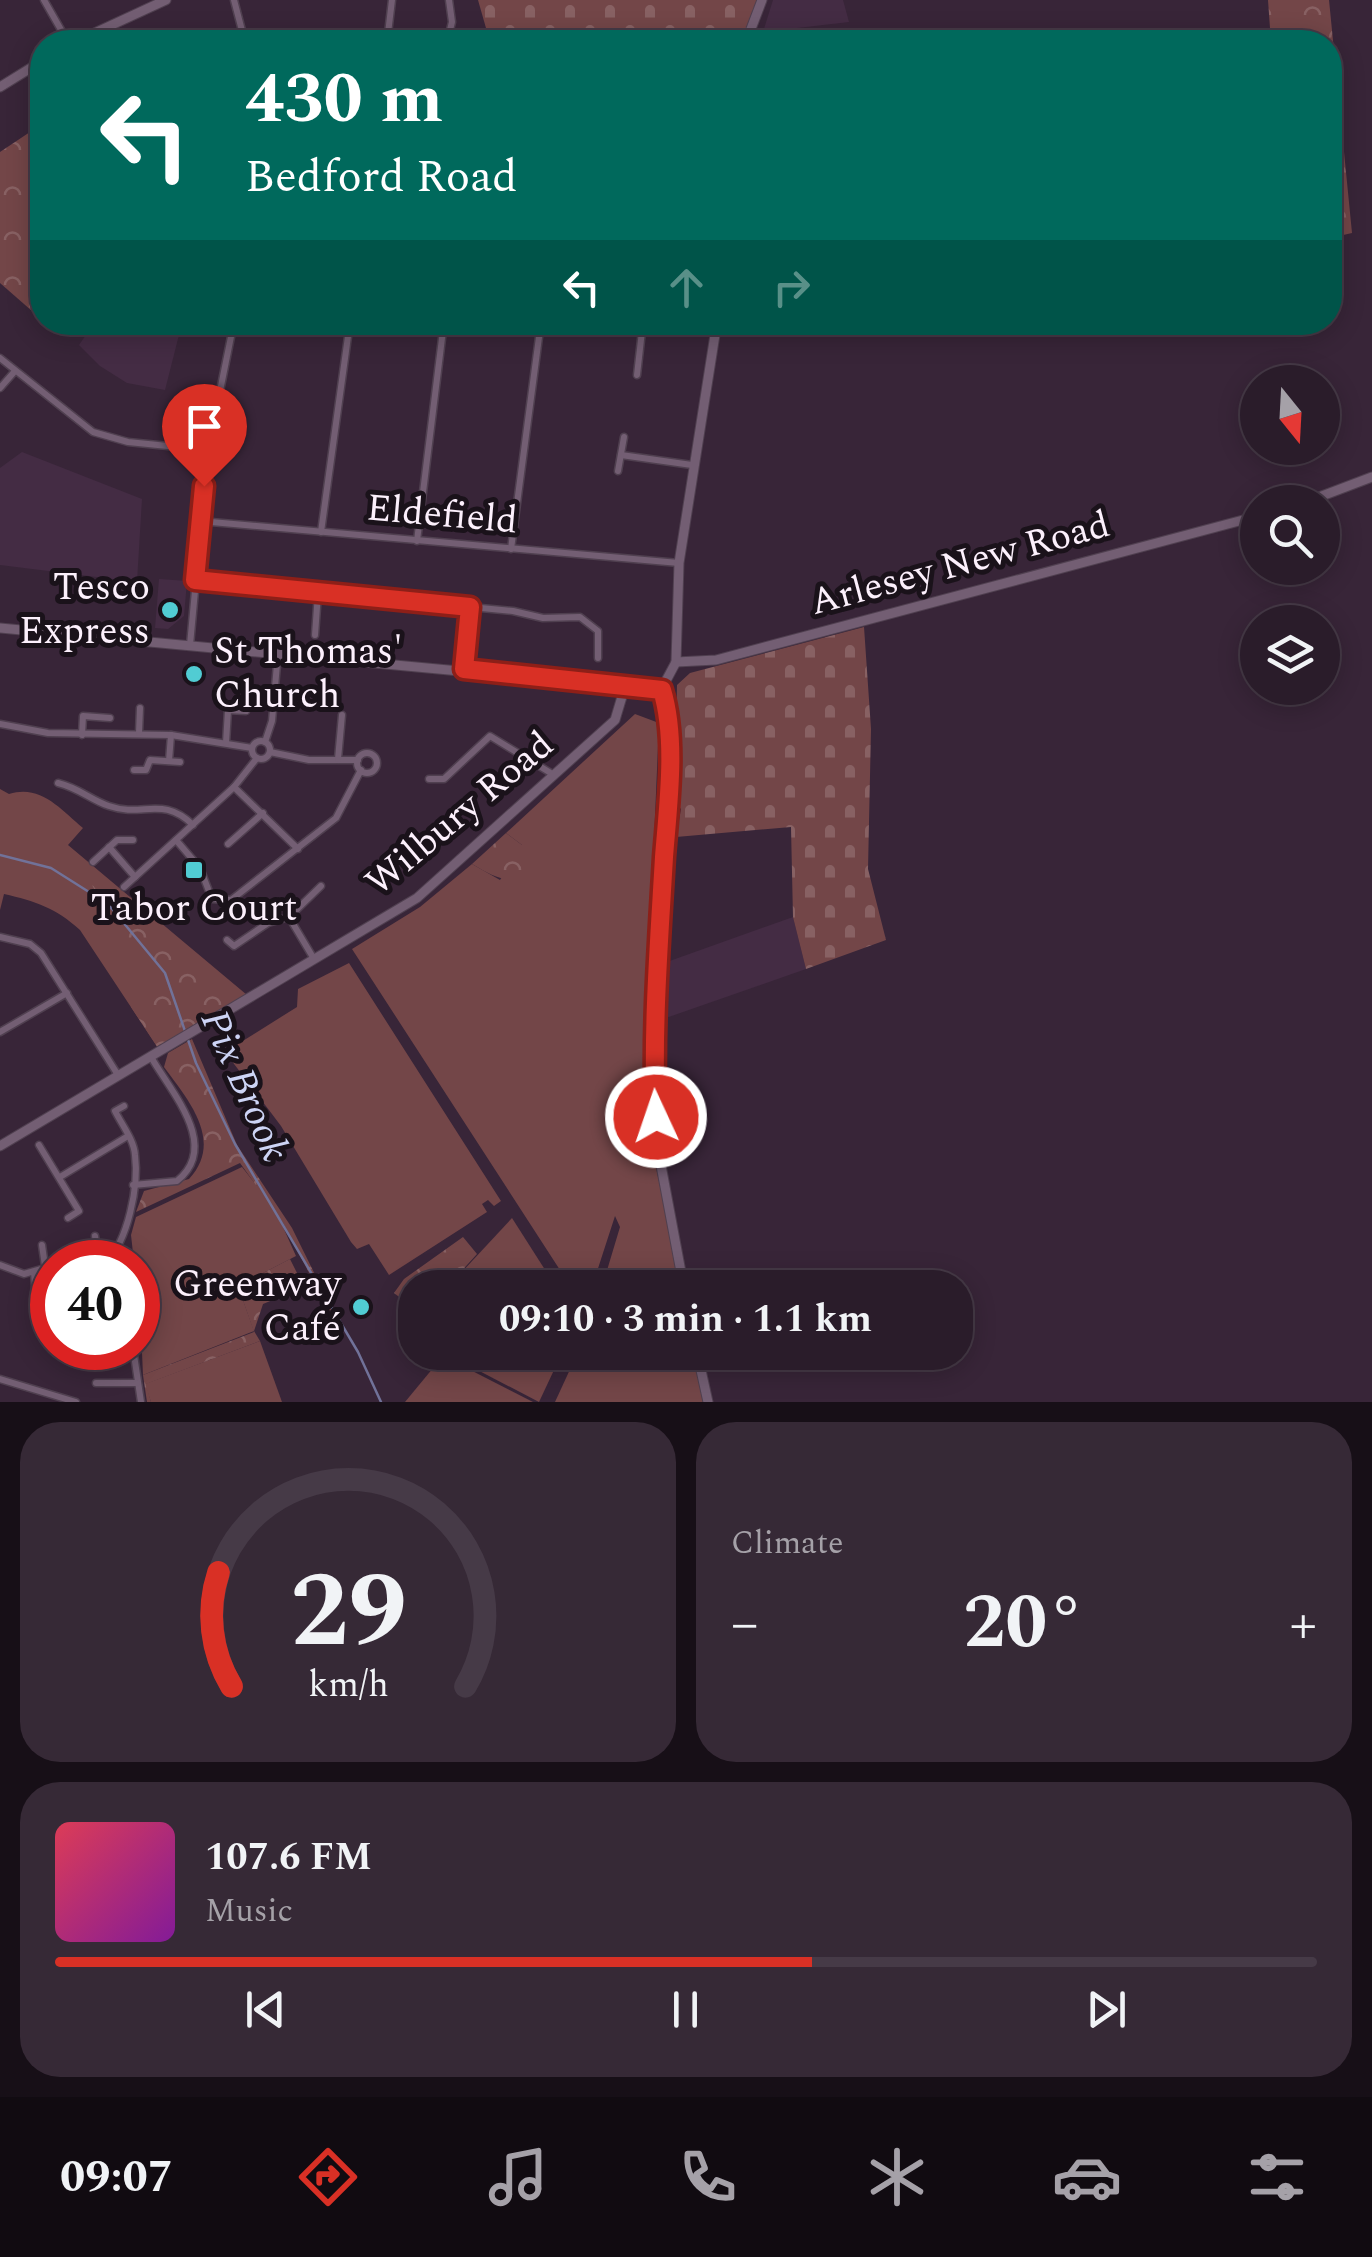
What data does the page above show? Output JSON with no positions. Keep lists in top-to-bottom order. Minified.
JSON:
{"streets":{"street":["Eldefield","Arlesey New Road","Wilbury Road"]},"water":["Pix Brook"],"places":{"other":["Tesco Express","St Thomas' Church","Greenway Café"],"transit":["Tabor Court"]},"north":"bottom","page":{"turn":["430 m","Bedford Road"],"limit":"40","trip":"09:10 · 3 min · 1.1 km","tile":"Climate","heat":["−","20°","+"],"song":["107.6 FM","Music"],"tabs":"09:07","gauge":["29","km/h"]}}
